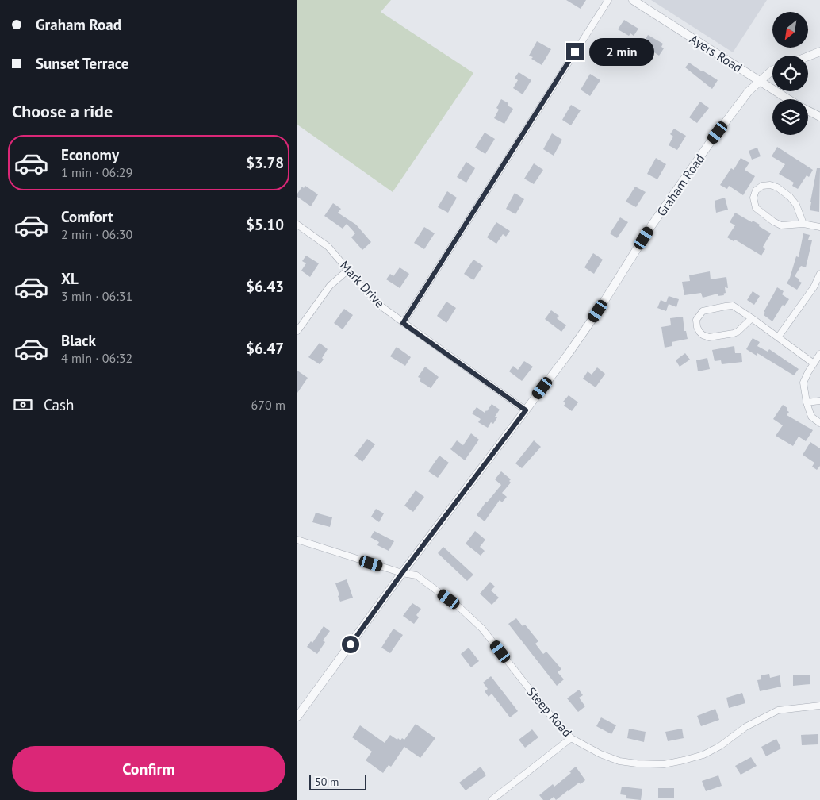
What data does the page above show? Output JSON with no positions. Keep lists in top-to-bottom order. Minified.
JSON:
{"streets":{"street":["Ayers Road","Graham Road","Mark Drive","Steep Road"]},"crossings":[["Ayers Road","Graham Road"],["Graham Road","Mark Drive"],["Graham Road","Steep Road"]],"scale_bar":"50 m","north":"bottom left","page":{"banner":["Graham Road","Sunset Terrace"],"bubble":"2 min","heading":"Choose a ride","list":[{"name":"Economy","note":"1 min · 06:29","value":"$3.78"},{"name":"Comfort","note":"2 min · 06:30","value":"$5.10"},{"name":"XL","note":"3 min · 06:31","value":"$6.43"},{"name":"Black","note":"4 min · 06:32","value":"$6.47"}],"pay":["Cash","670 m"],"buttons":"Confirm","scale":"50 m"}}
